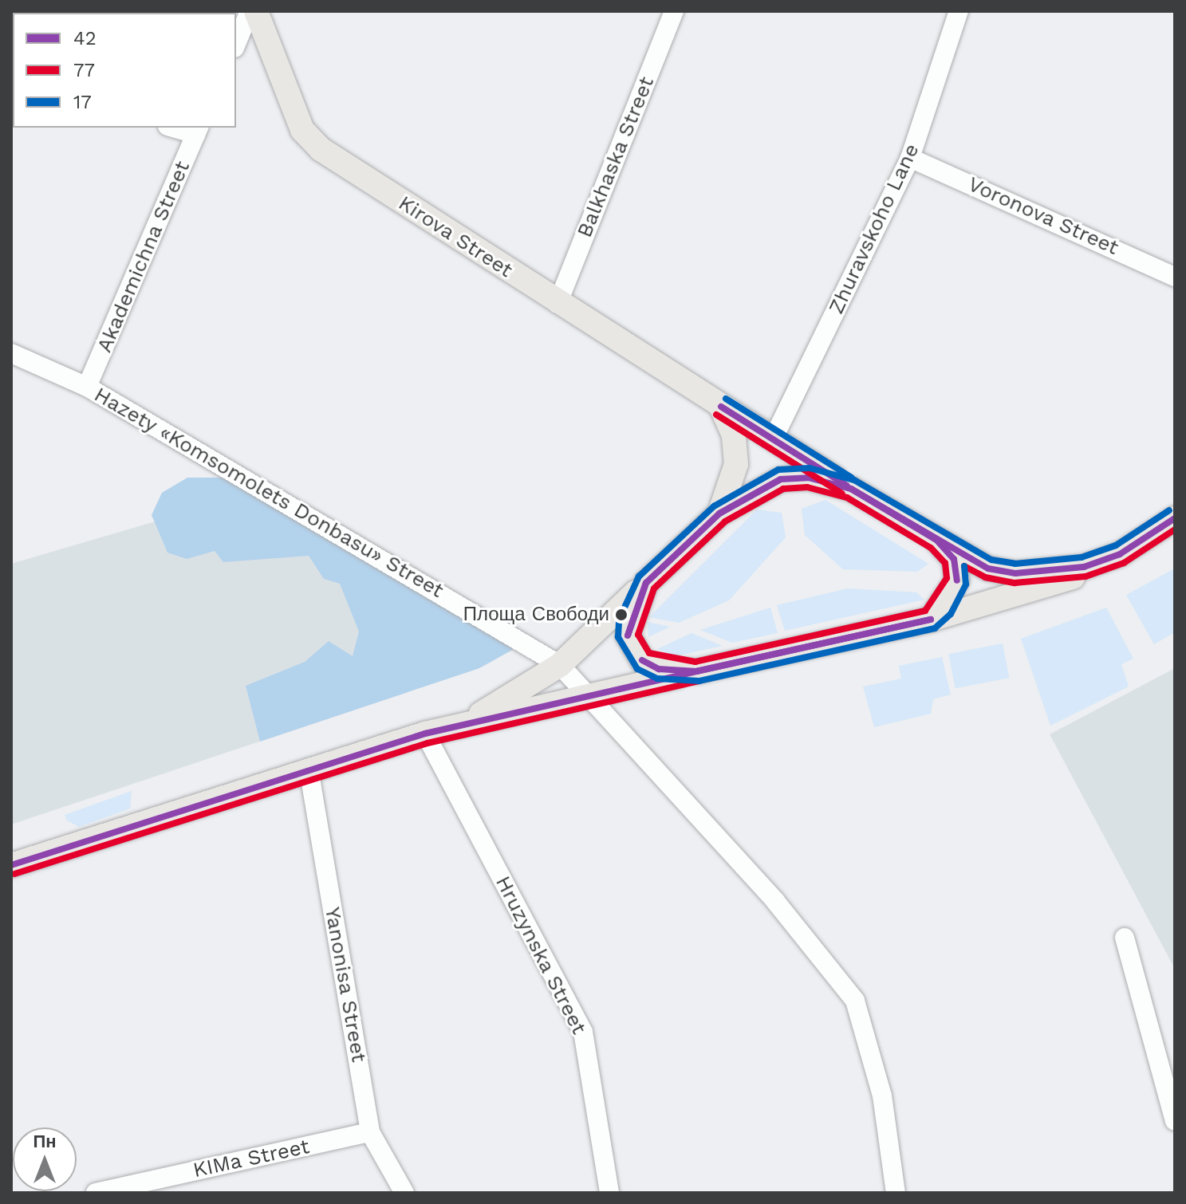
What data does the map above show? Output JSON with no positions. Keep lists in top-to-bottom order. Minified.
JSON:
{"streets":{"main road":["Kirova Street"],"street":["Balkhaska Street","Voronova Street","Zhuravskoho Lane","Akademichna Street","Hazety «Komsomolets Donbasu» Street","Hruzynska Street","Yanonisa Street","KIMa Street"]},"crossings":[["Balkhaska Street","Kirova Street"],["Voronova Street","Zhuravskoho Lane"],["Zhuravskoho Lane","Kirova Street"],["Akademichna Street","Hazety «Komsomolets Donbasu» Street"],["Yanonisa Street","KIMa Street"]],"places":["Площа Свободи"],"lines":["transit line 17","transit line 42","transit line 77"],"legend":["42","77","17"],"north":"top"}
